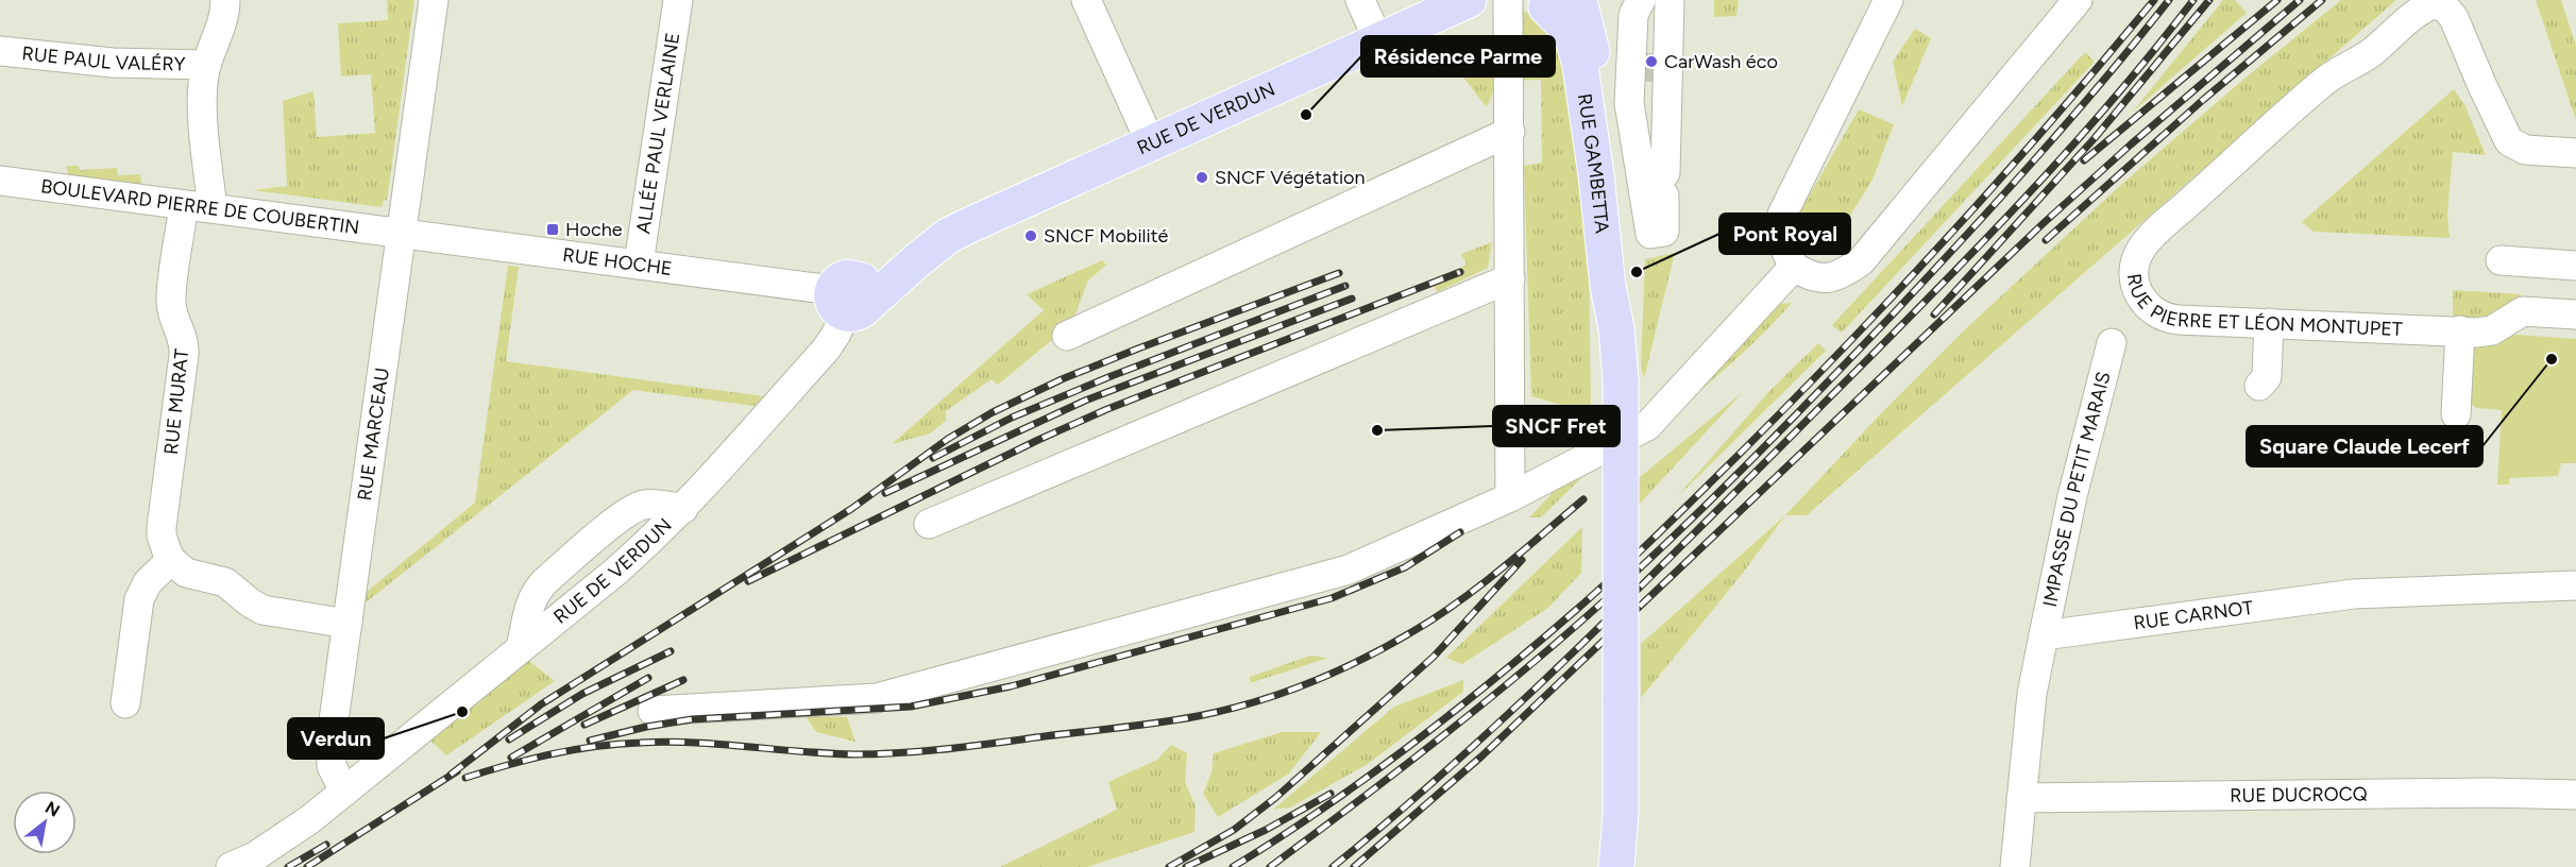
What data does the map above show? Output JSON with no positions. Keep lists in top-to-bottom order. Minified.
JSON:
{"streets":{"main road":["RUE DE VERDUN","RUE GAMBETTA"],"street":["RUE PAUL VALÉRY","ALLÉE PAUL VERLAINE","BOULEVARD PIERRE DE COUBERTIN","RUE HOCHE","RUE PIERRE ET LÉON MONTUPET","RUE MURAT","RUE MARCEAU","IMPASSE DU PETIT MARAIS","RUE CARNOT","RUE DUCROCQ"]},"crossings":[["RUE DE VERDUN","RUE HOCHE"],["RUE DE VERDUN","RUE MARCEAU"],["ALLÉE PAUL VERLAINE","RUE HOCHE"],["BOULEVARD PIERRE DE COUBERTIN","RUE HOCHE"],["BOULEVARD PIERRE DE COUBERTIN","RUE MURAT"],["BOULEVARD PIERRE DE COUBERTIN","RUE MARCEAU"],["RUE HOCHE","RUE MARCEAU"],["IMPASSE DU PETIT MARAIS","RUE CARNOT"]],"places":{"other":["CarWash éco","Résidence Parme","SNCF Végétation","SNCF Mobilité","Pont Royal","Square Claude Lecerf","SNCF Fret","Verdun"],"transit":["Hoche"]},"north":"top right"}
